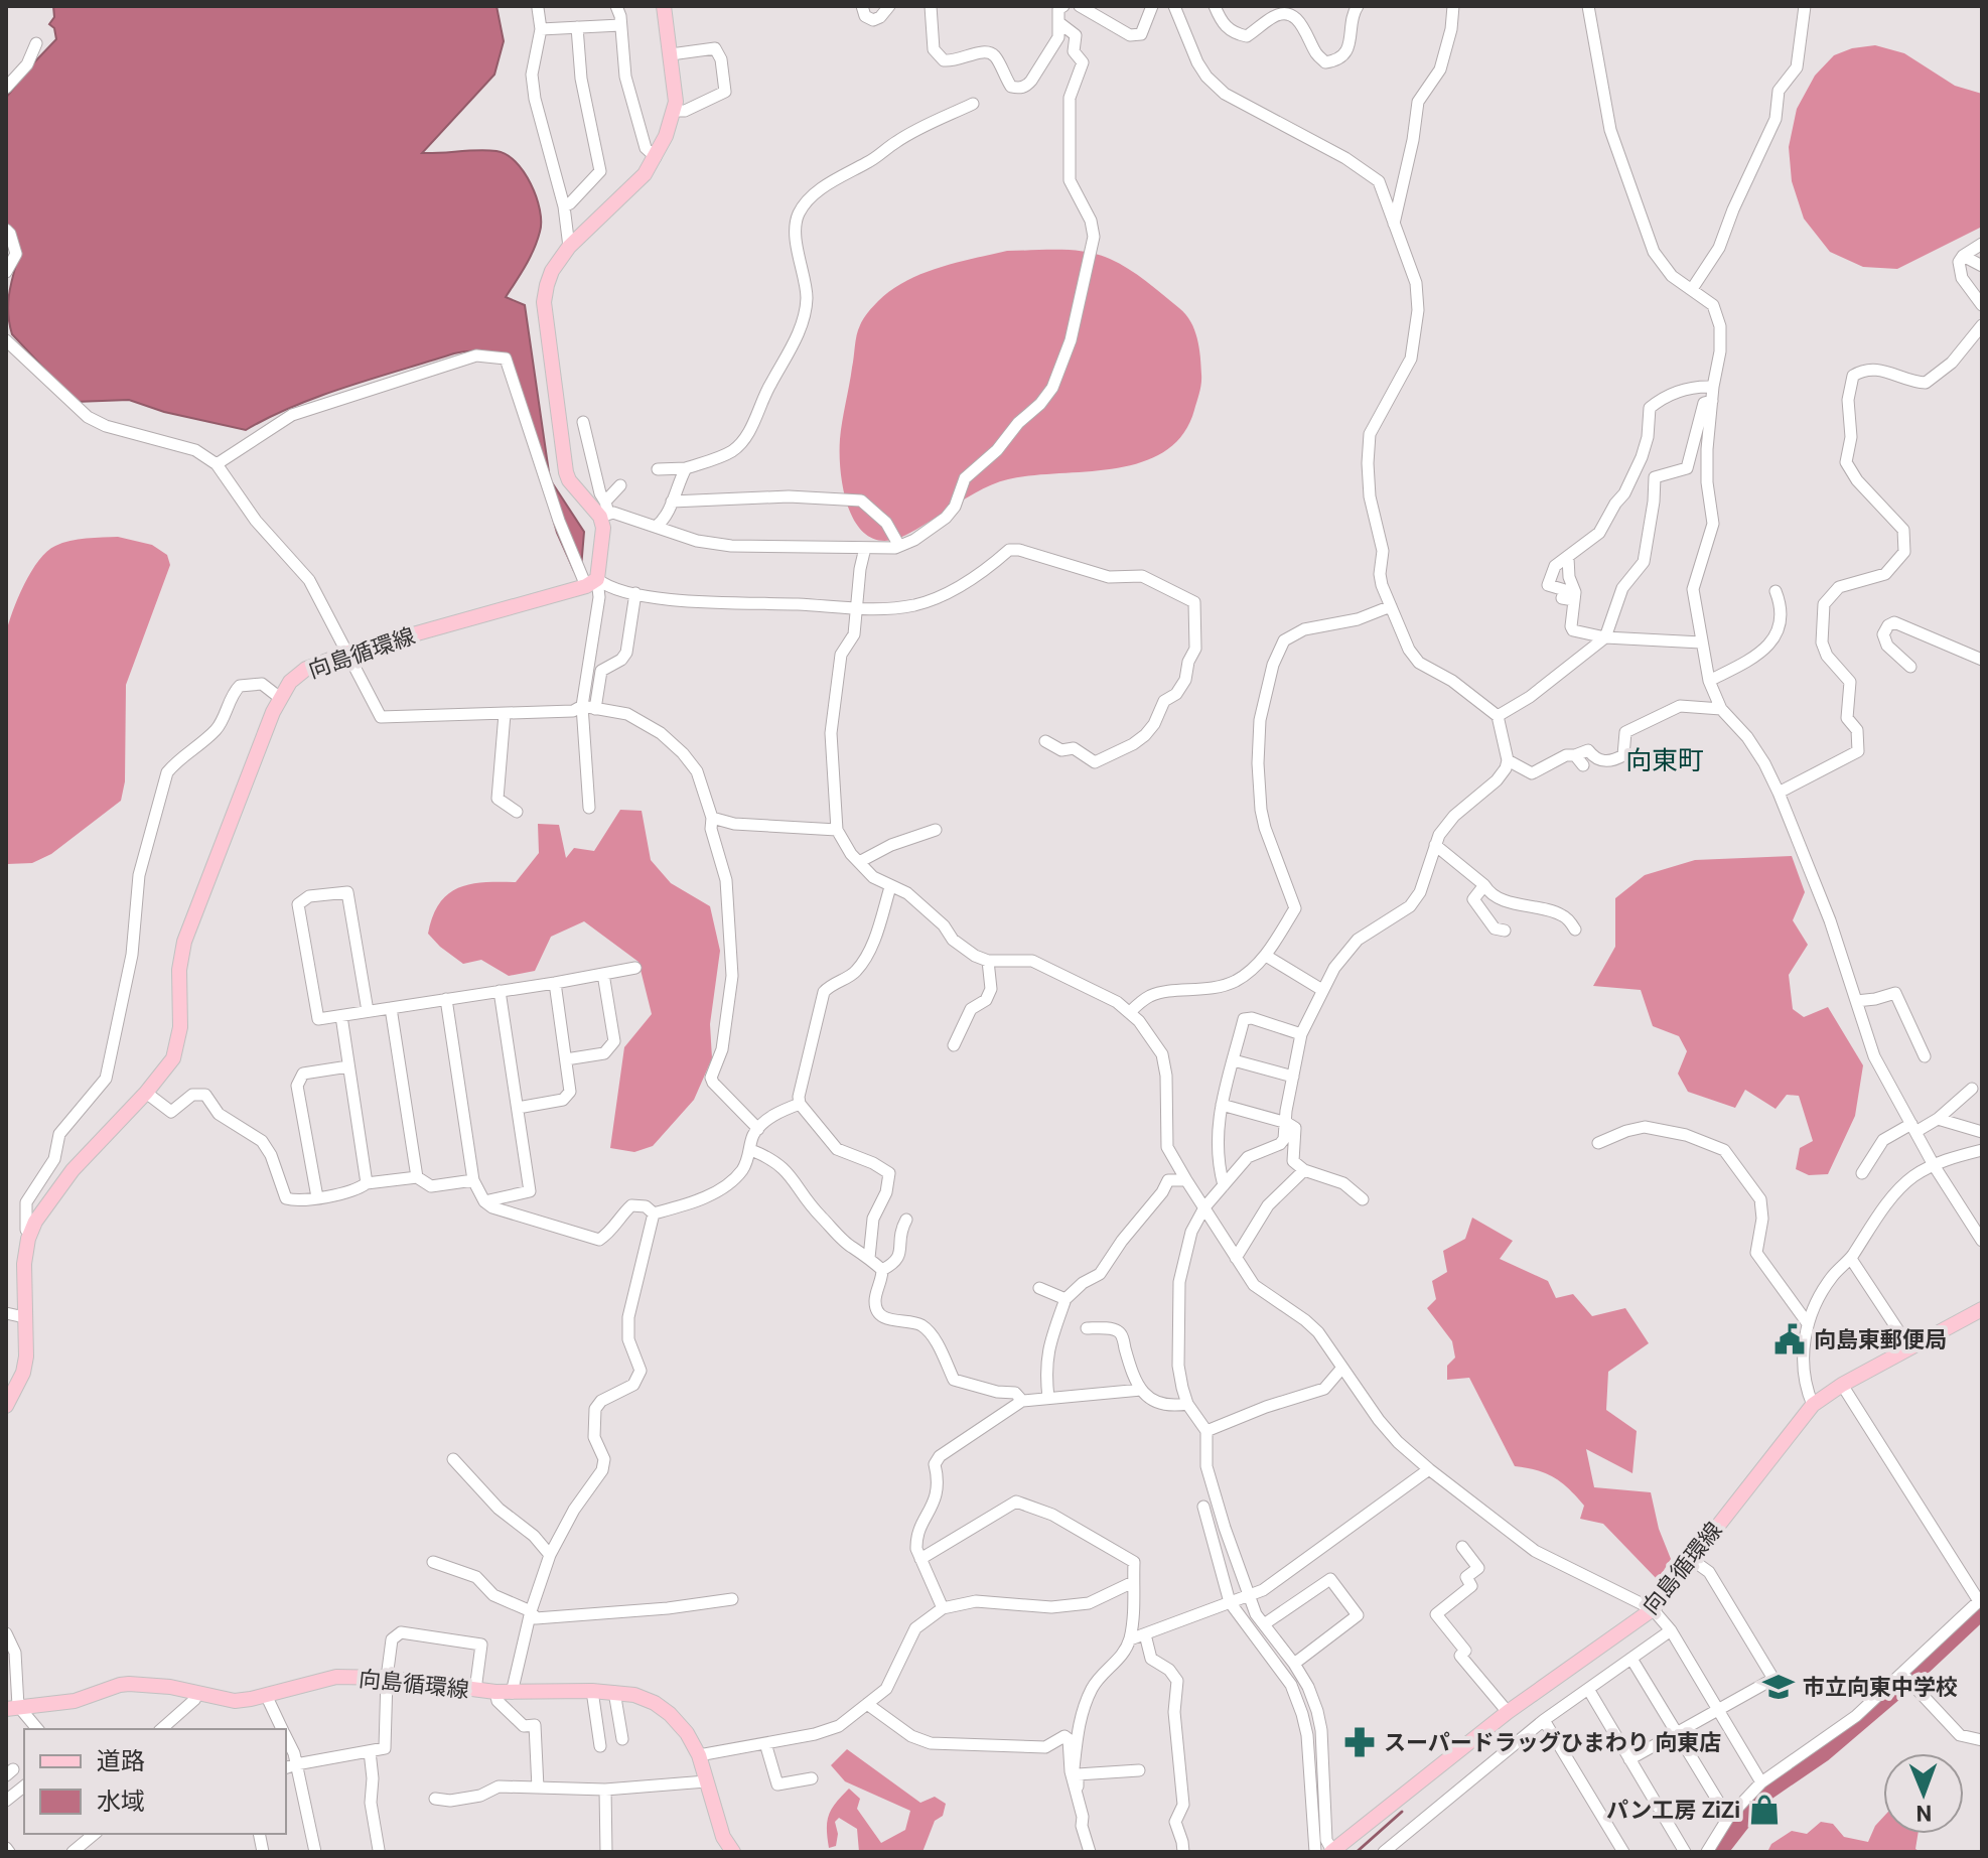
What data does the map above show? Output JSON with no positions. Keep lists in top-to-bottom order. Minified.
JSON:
{"streets":{"main road":["向島循環線"]},"districts":["向東町"],"places":{"public building":["向島東郵便局"],"school or university":["市立向東中学校"],"pharmacy":["スーパードラッグひまわり 向東店"],"shop":["パン工房 ZiZi"]},"legend":["道路","水域"],"north":"bottom"}
